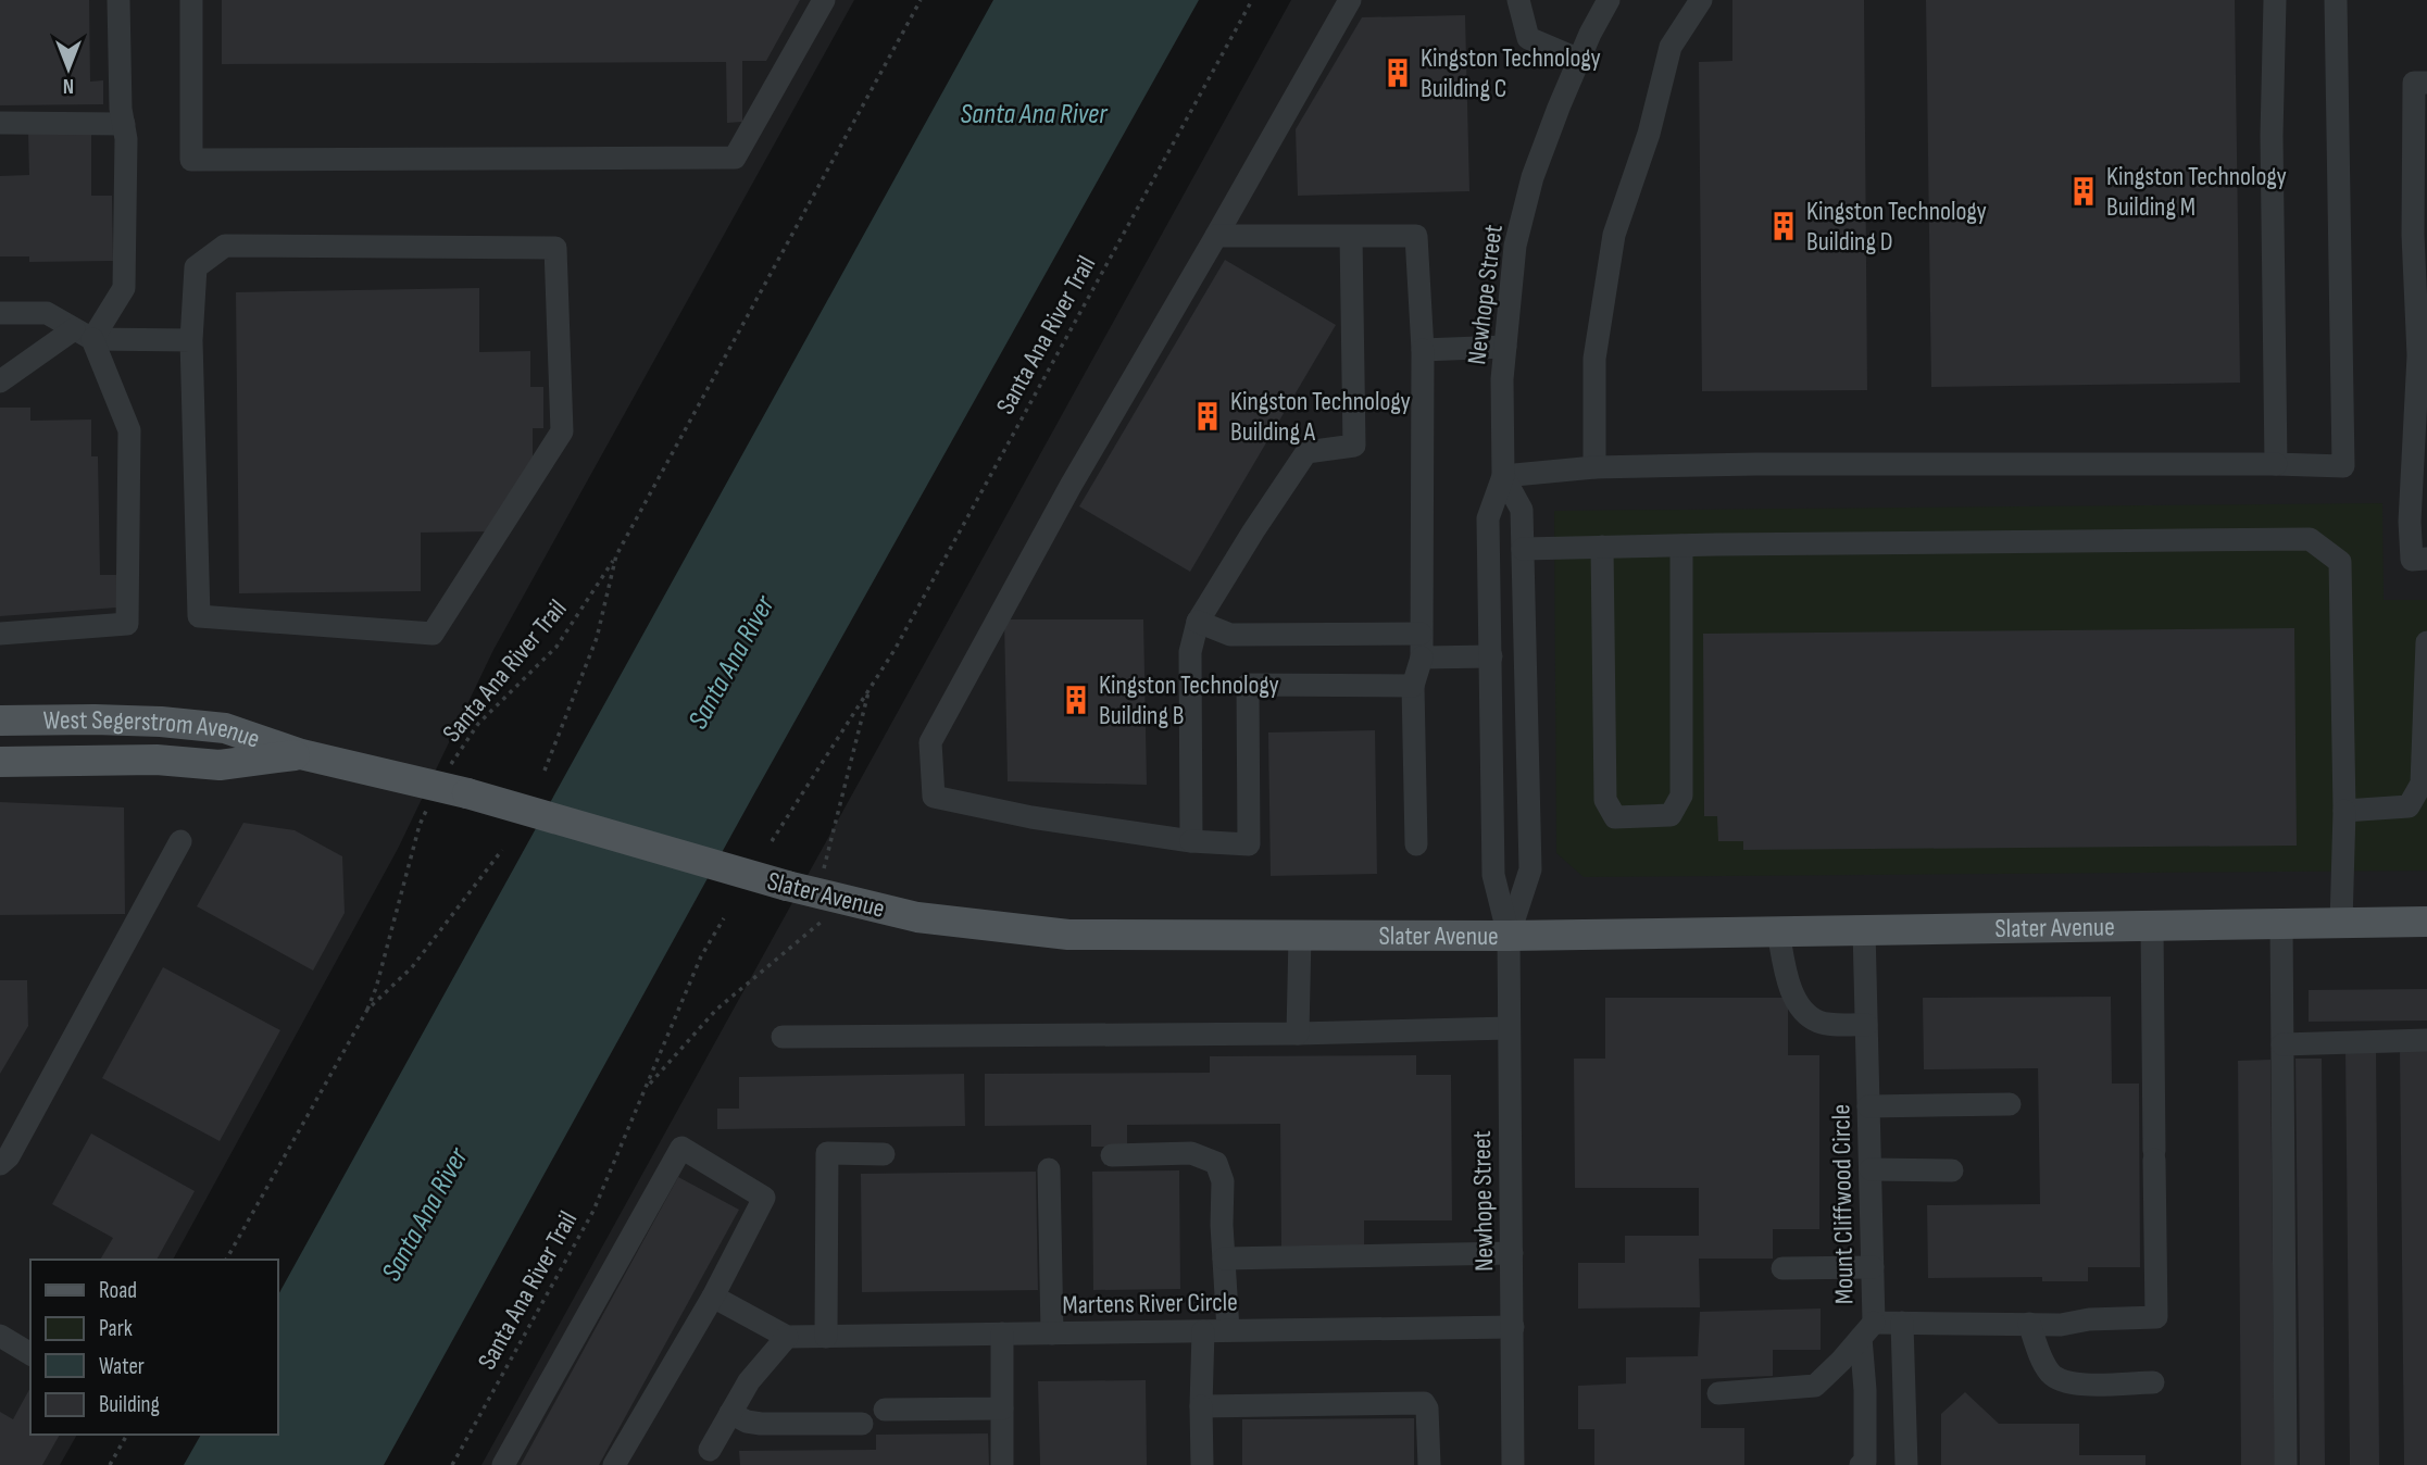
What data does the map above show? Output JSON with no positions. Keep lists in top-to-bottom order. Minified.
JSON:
{"streets":{"main road":["West Segerstrom Avenue","Slater Avenue"],"street":["Newhope Street","Mount Cliffwood Circle","Martens River Circle"],"path":["Santa Ana River Trail"]},"crossings":[["Newhope Street","Slater Avenue"],["Newhope Street","Martens River Circle"],["Santa Ana River Trail","West Segerstrom Avenue"],["Santa Ana River Trail","Slater Avenue"],["West Segerstrom Avenue","Slater Avenue"],["Slater Avenue","Mount Cliffwood Circle"]],"water":["Santa Ana River"],"places":{"building":["Kingston Technology Building C","Kingston Technology Building M","Kingston Technology Building D","Kingston Technology Building A","Kingston Technology Building B"]},"legend":["Road","Park","Water","Building"],"north":"bottom"}
